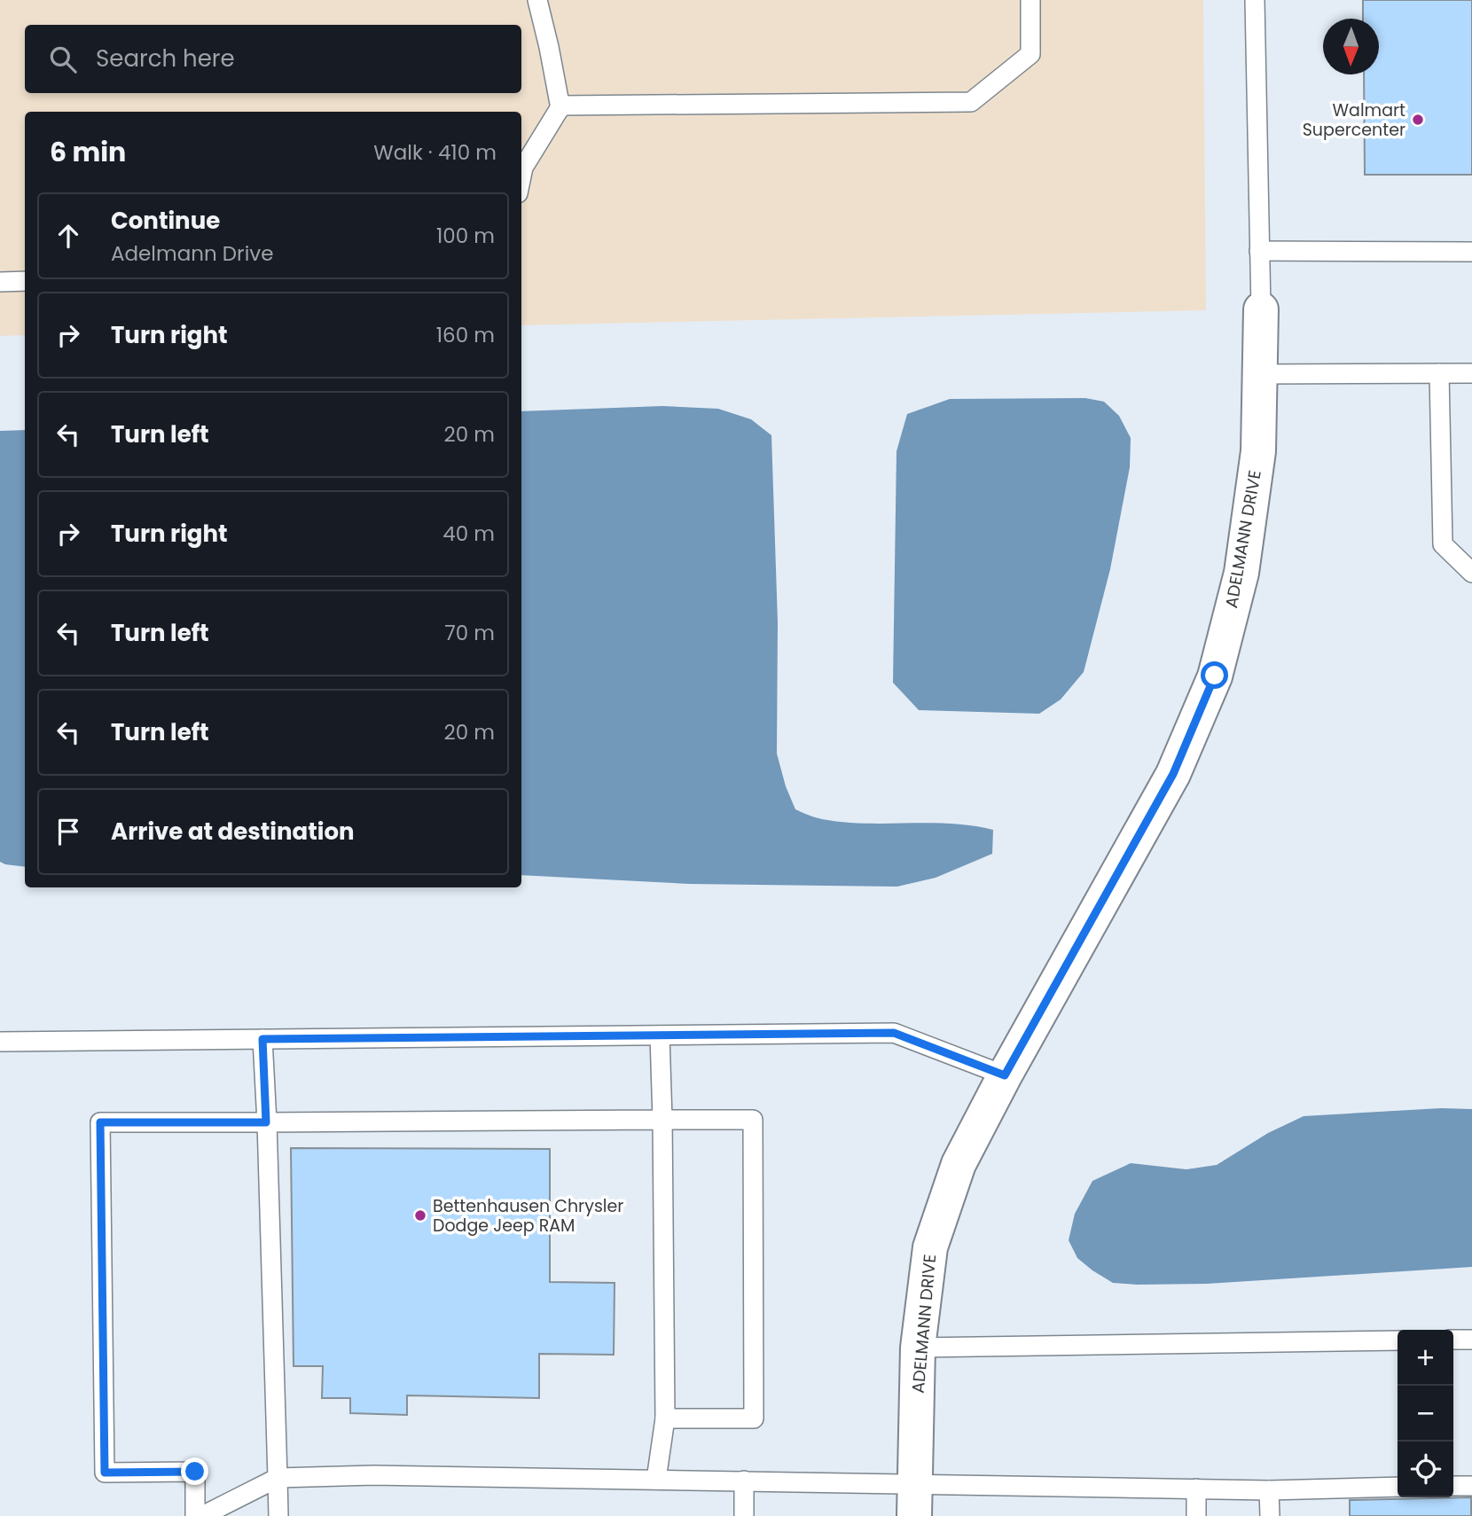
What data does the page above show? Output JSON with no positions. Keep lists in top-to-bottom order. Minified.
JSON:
{"streets":{"street":["ADELMANN DRIVE"]},"places":["Walmart Supercenter","Bettenhausen Chrysler Dodge Jeep RAM"],"north":"bottom","page":{"search":"Search here","heading":["6 min","Walk · 410 m"],"list":[["Continue","Adelmann Drive","100 m"],["Turn right","160 m"],["Turn left","20 m"],["Turn right","40 m"],["Turn left","70 m"],["Turn left","20 m"],"Arrive at destination"],"map_buttons":["+","−"]}}
